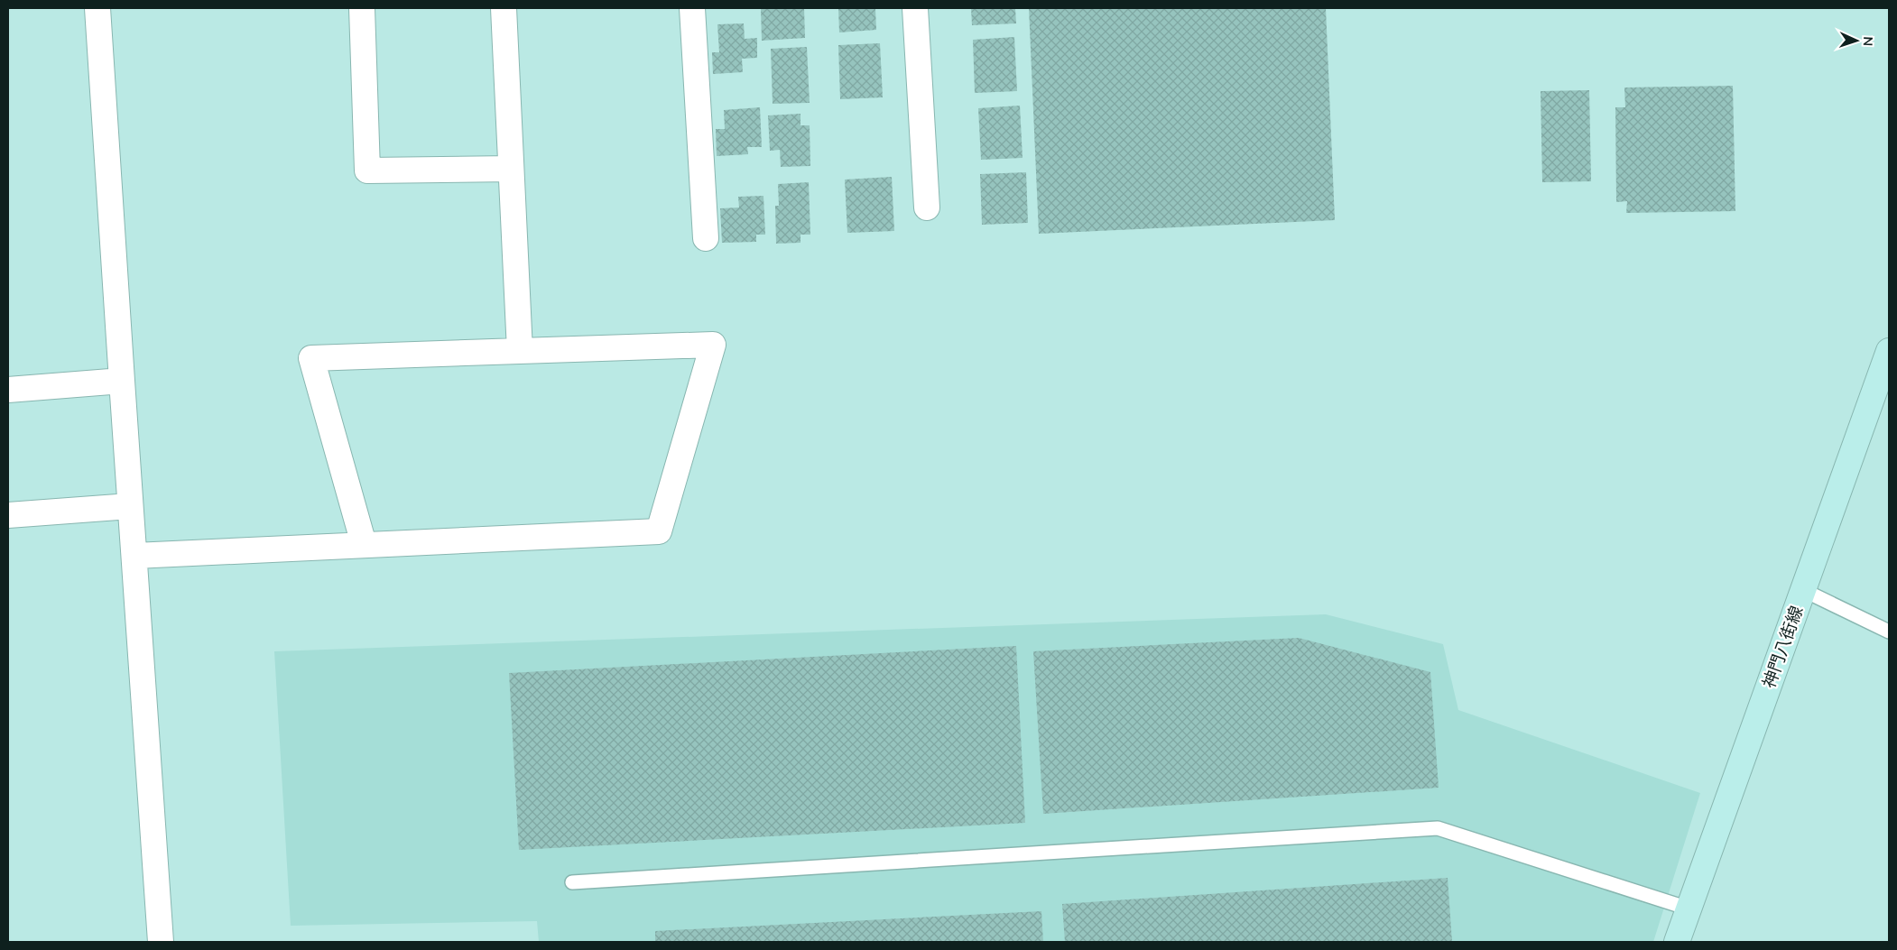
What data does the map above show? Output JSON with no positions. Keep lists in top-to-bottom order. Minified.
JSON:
{"streets":{"main road":["神門八街線"]},"north":"right"}
